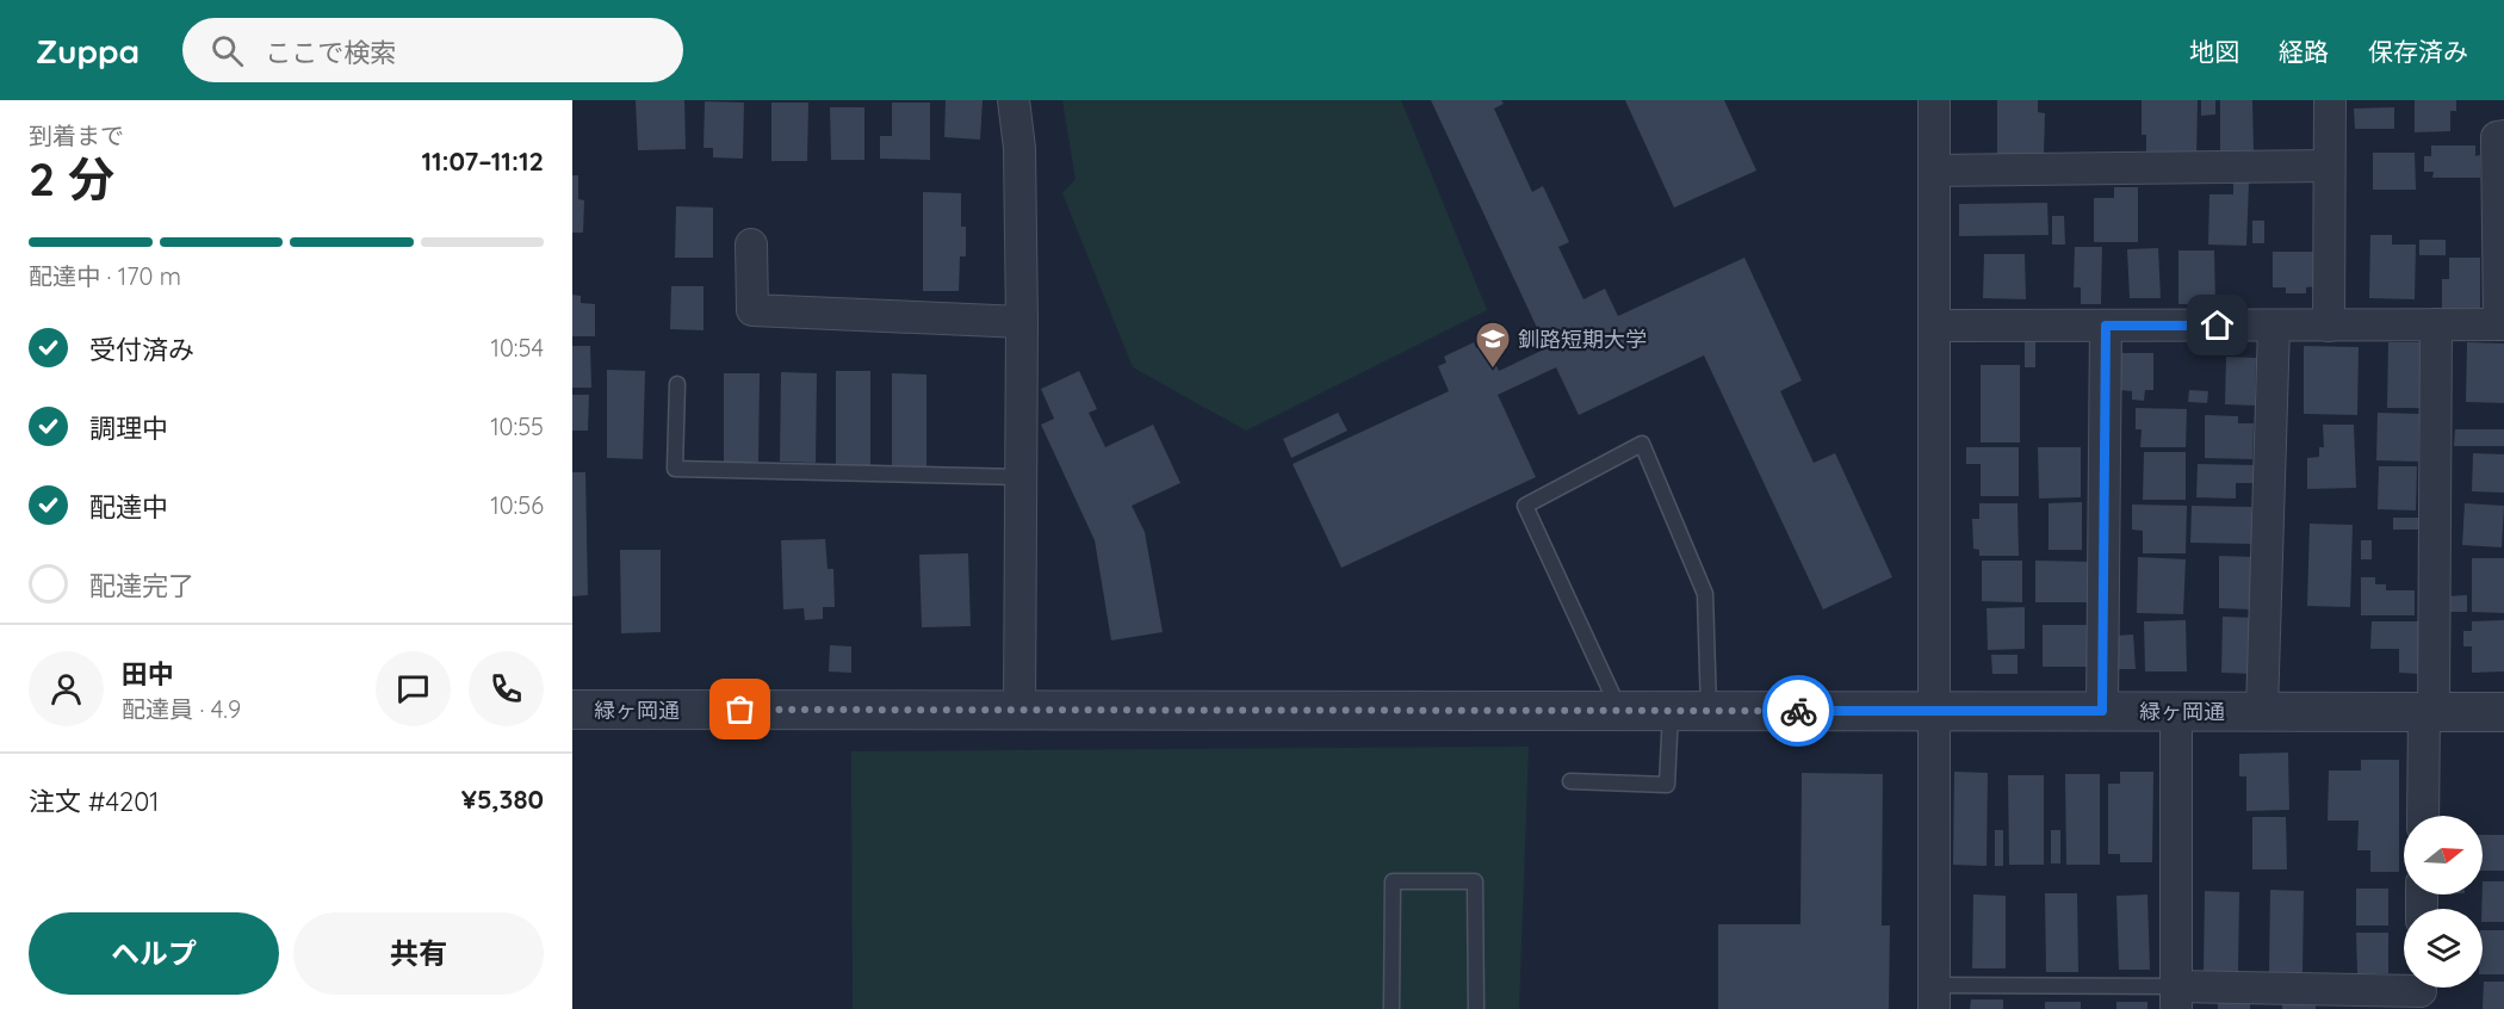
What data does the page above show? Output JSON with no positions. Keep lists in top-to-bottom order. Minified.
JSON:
{"streets":{"street":["緑ヶ岡通"]},"places":{"school or university":["釧路短期大学"]},"north":"right","page":{"header":"Zuppa","search":"ここで検索","nav":["地図","経路","保存済み"],"heading":["2 分","到着まで","11:07–11:12"],"panel":["田中","配達員 · 4.9","注文 #4201","¥5,380"],"bar":"配達中 · 170 m","list":[["受付済み","10:54"],["調理中","10:55"],["配達中","10:56"],"配達完了"],"buttons":["ヘルプ","共有"]}}
